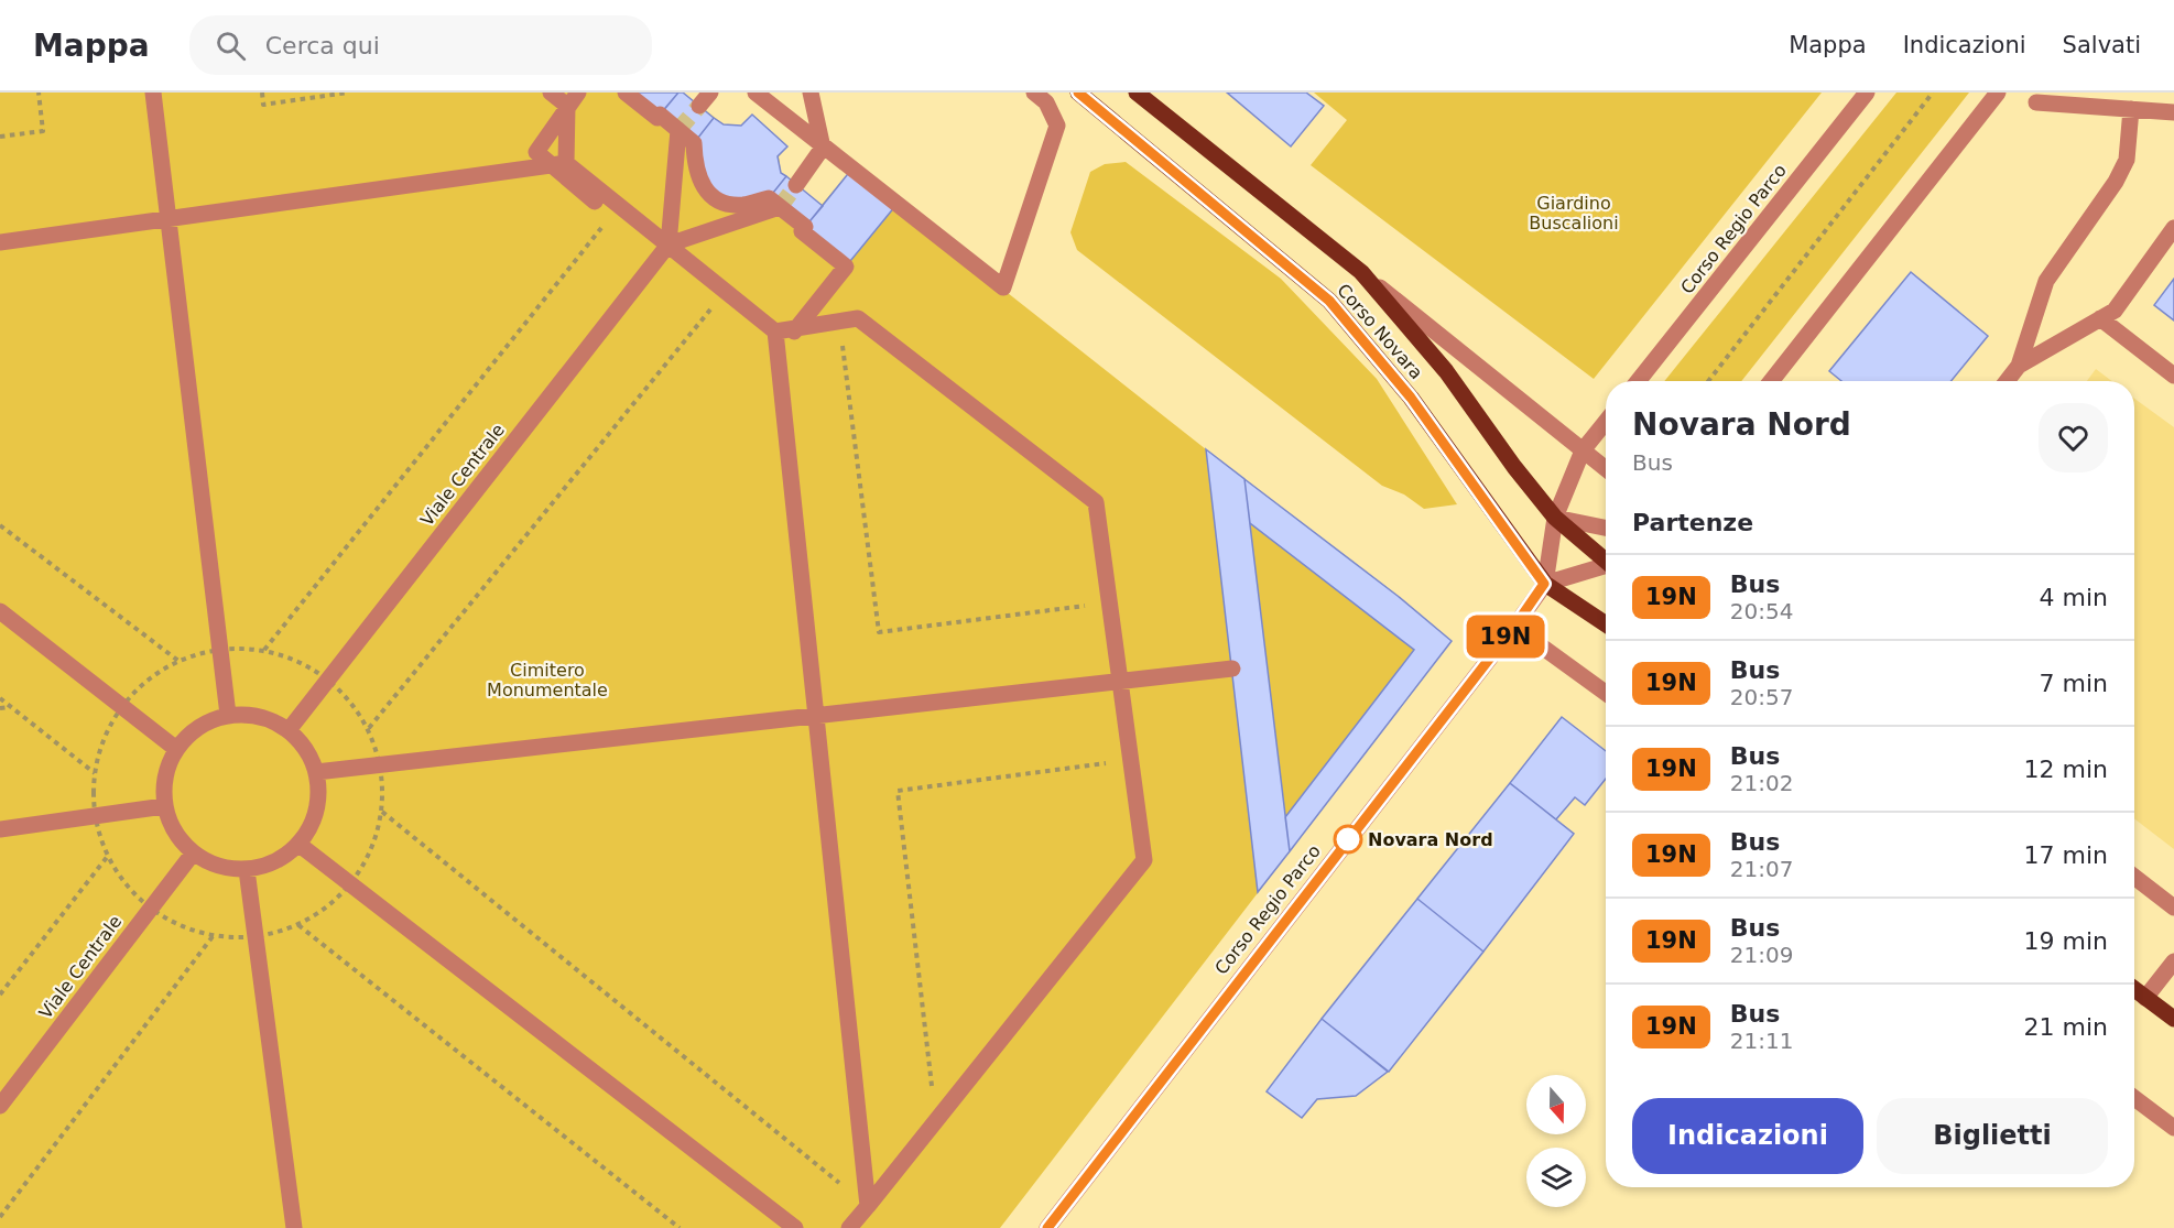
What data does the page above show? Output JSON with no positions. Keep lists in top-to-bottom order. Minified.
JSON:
{"streets":{"main road":["Corso Novara"],"street":["Corso Regio Parco","Viale Centrale"]},"crossings":[["Corso Regio Parco","Corso Novara"]],"parks":["Giardino Buscalioni","Cimitero Monumentale"],"places":["Novara Nord"],"lines":["bus line 19N"],"north":"bottom","page":{"header":"Mappa","search":"Cerca qui","nav":["Mappa","Indicazioni","Salvati"],"on_map":"19N","heading":[["Novara Nord","Bus"],"Partenze"],"list":[{"mark":"19N","name":"Bus","note":"20:54","value":"4 min"},{"mark":"19N","name":"Bus","note":"20:57","value":"7 min"},{"mark":"19N","name":"Bus","note":"21:02","value":"12 min"},{"mark":"19N","name":"Bus","note":"21:07","value":"17 min"},{"mark":"19N","name":"Bus","note":"21:09","value":"19 min"},{"mark":"19N","name":"Bus","note":"21:11","value":"21 min"}],"buttons":["Indicazioni","Biglietti"]}}
